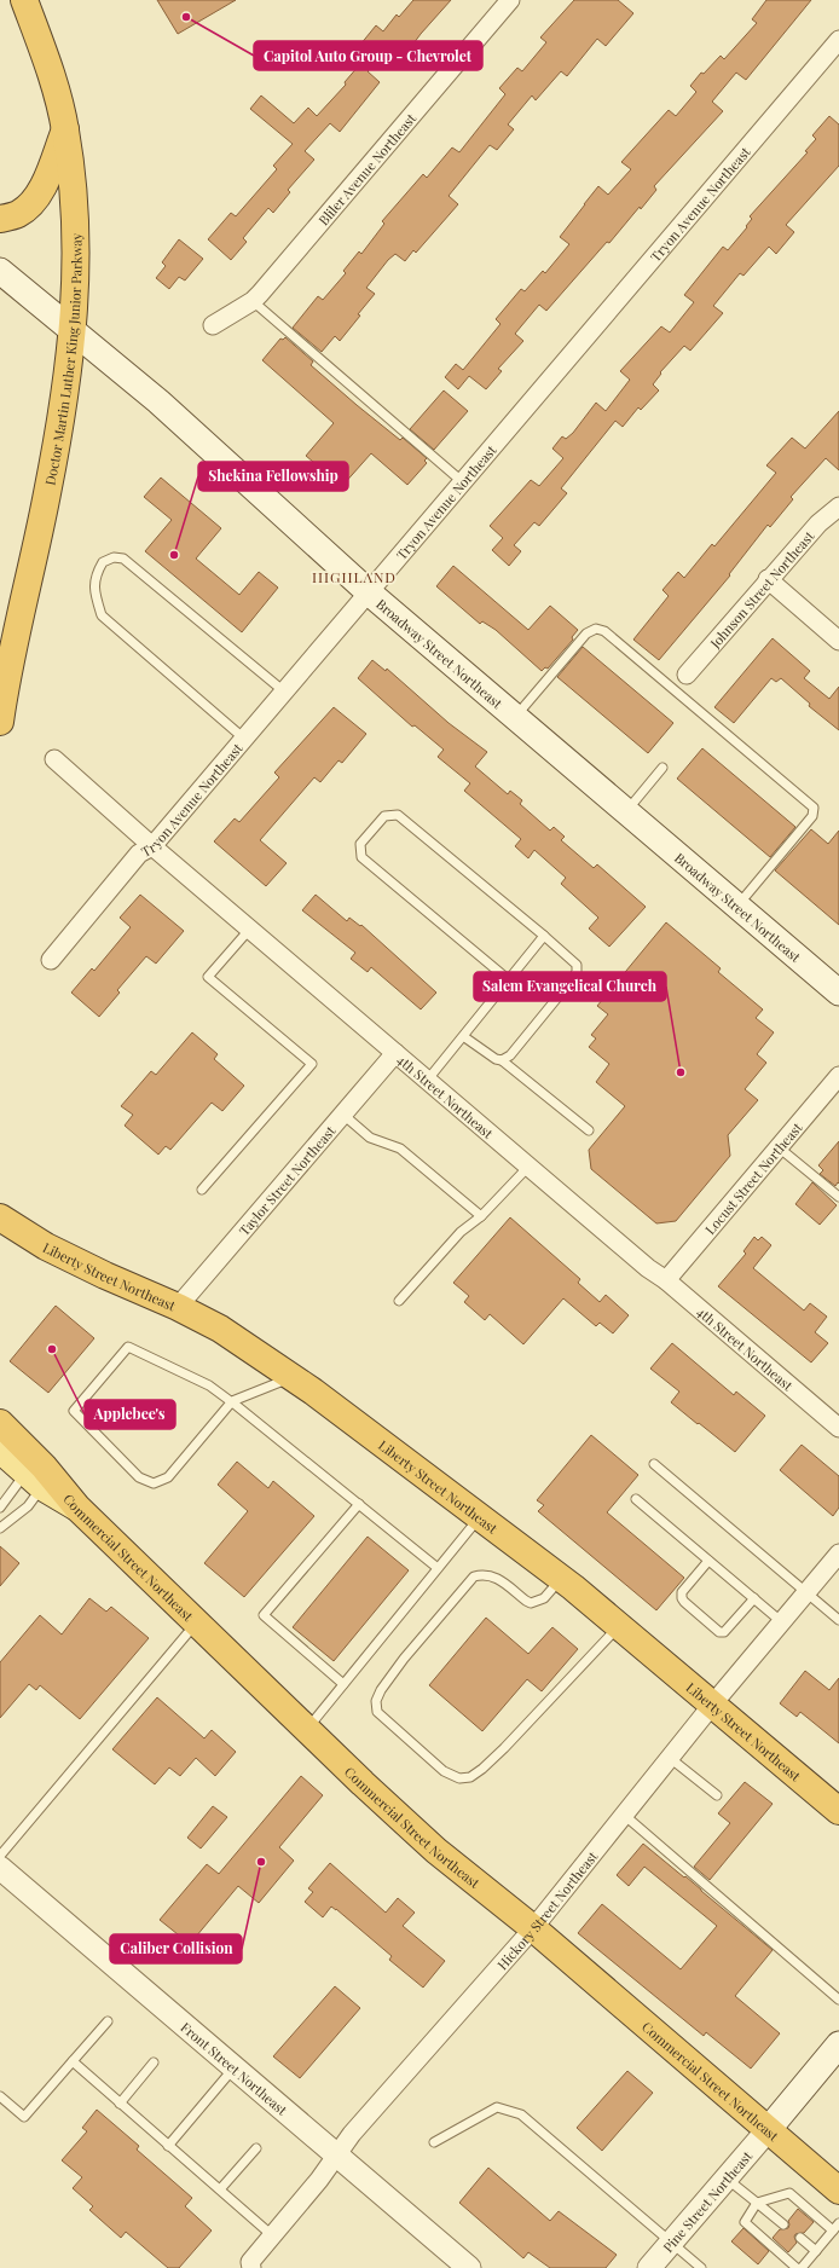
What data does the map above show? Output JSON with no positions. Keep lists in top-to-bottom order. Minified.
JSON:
{"streets":{"highway":["Doctor Martin Luther King Junior Parkway","Liberty Street Northeast","Commercial Street Northeast"],"main road":["Broadway Street Northeast","Pine Street Northeast"],"street":["Bliler Avenue Northeast","Tryon Avenue Northeast","Johnson Street Northeast","4th Street Northeast","Locust Street Northeast","Taylor Street Northeast","Hickory Street Northeast","Front Street Northeast"]},"crossings":[["Tryon Avenue Northeast","Broadway Street Northeast"],["Tryon Avenue Northeast","4th Street Northeast"],["Doctor Martin Luther King Junior Parkway","Broadway Street Northeast"],["4th Street Northeast","Locust Street Northeast"],["4th Street Northeast","Taylor Street Northeast"],["Taylor Street Northeast","Liberty Street Northeast"],["Liberty Street Northeast","Hickory Street Northeast"],["Commercial Street Northeast","Hickory Street Northeast"],["Commercial Street Northeast","Pine Street Northeast"],["Hickory Street Northeast","Front Street Northeast"]],"districts":["HIGHLAND"],"places":["Capitol Auto Group - Chevrolet","Shekina Fellowship","Salem Evangelical Church","Applebee's","Caliber Collision"]}
